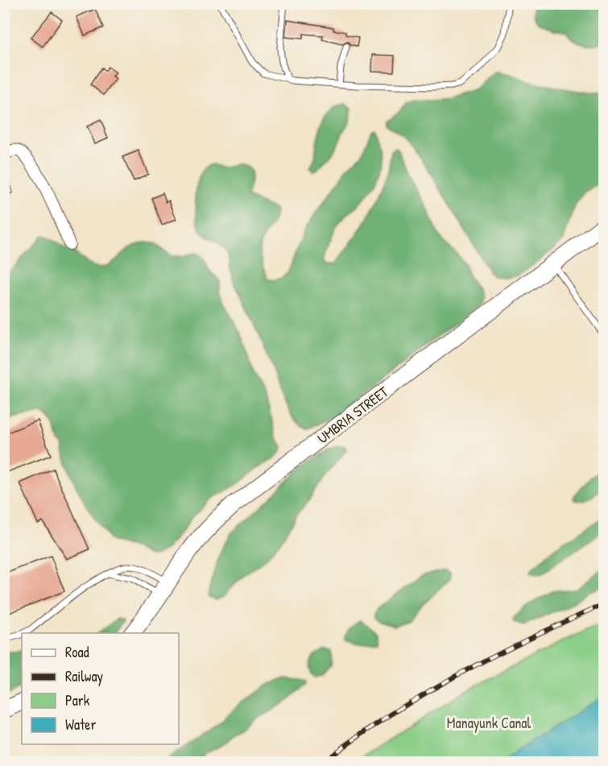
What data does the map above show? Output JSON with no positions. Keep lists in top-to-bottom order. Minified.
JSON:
{"streets":{"main road":["UMBRIA STREET"]},"parks":["Manayunk Canal"],"legend":["Road","Railway","Park","Water"]}
